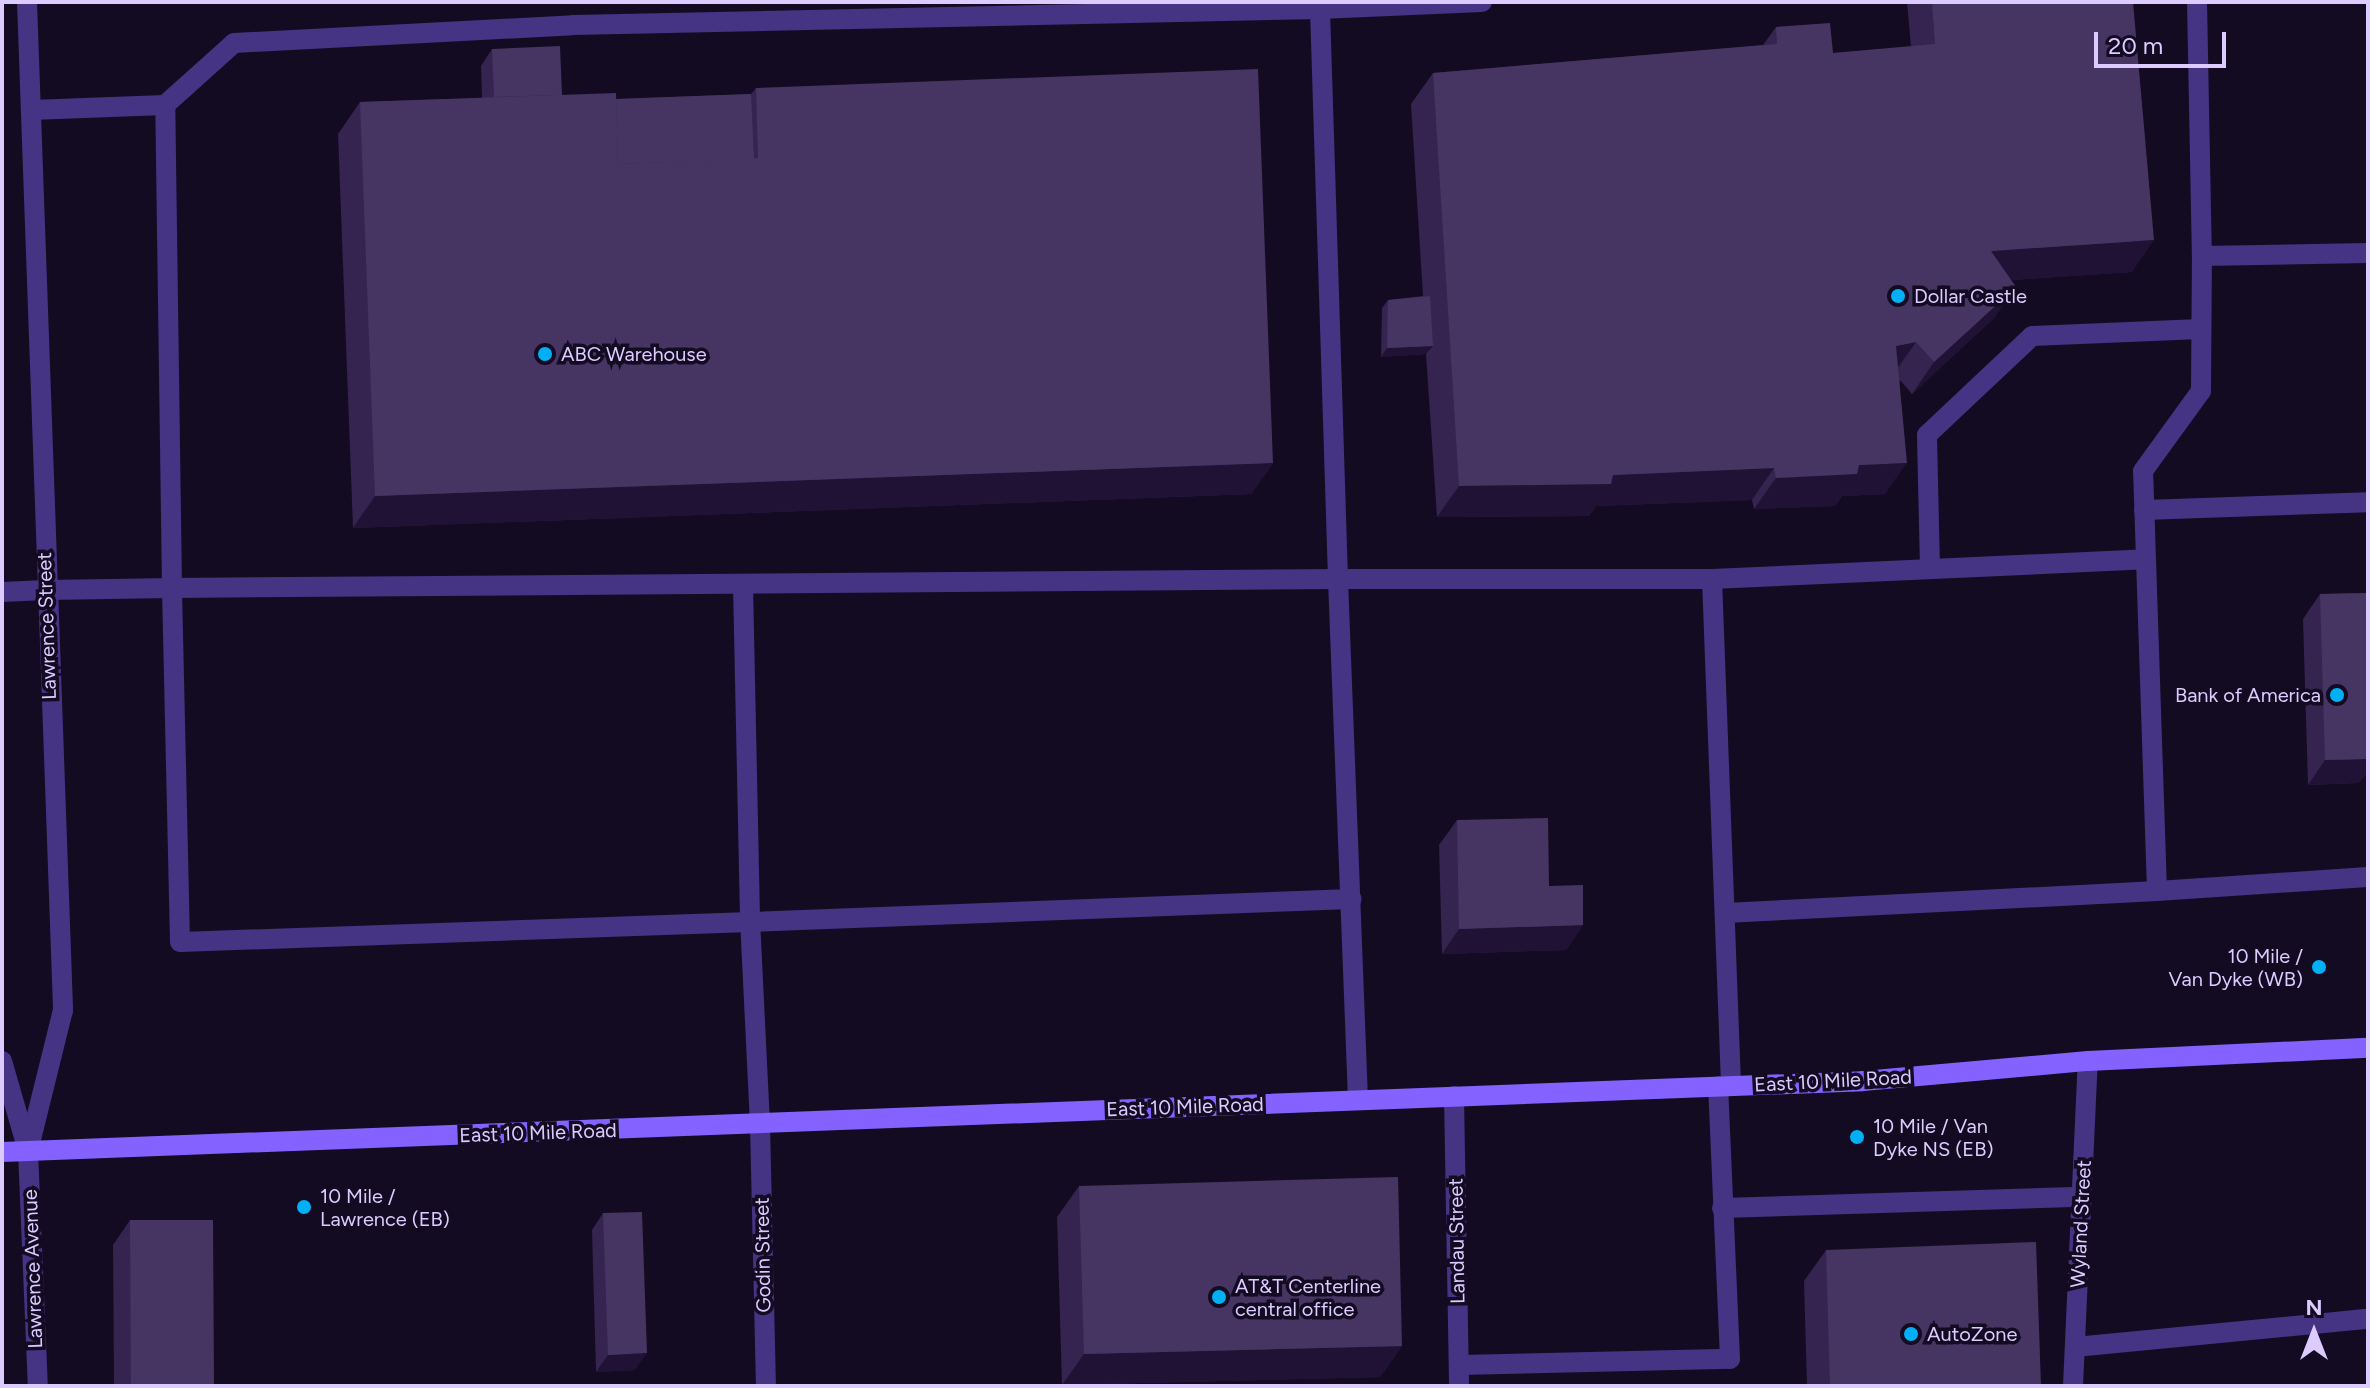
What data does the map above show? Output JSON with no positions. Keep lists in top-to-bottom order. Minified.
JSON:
{"streets":{"main road":["East 10 Mile Road"],"street":["Lawrence Street","Wyland Street","Landau Street","Godin Street","Lawrence Avenue"]},"crossings":[["Lawrence Street","East 10 Mile Road"],["Lawrence Street","Lawrence Avenue"],["East 10 Mile Road","Wyland Street"],["East 10 Mile Road","Landau Street"],["East 10 Mile Road","Godin Street"],["East 10 Mile Road","Lawrence Avenue"]],"places":["Dollar Castle","ABC Warehouse","Bank of America","10 Mile / Van Dyke (WB)","10 Mile / Van Dyke NS (EB)","10 Mile / Lawrence (EB)","AT&T Centerline central office","AutoZone"],"scale_bar":"20 m","north":"top"}
